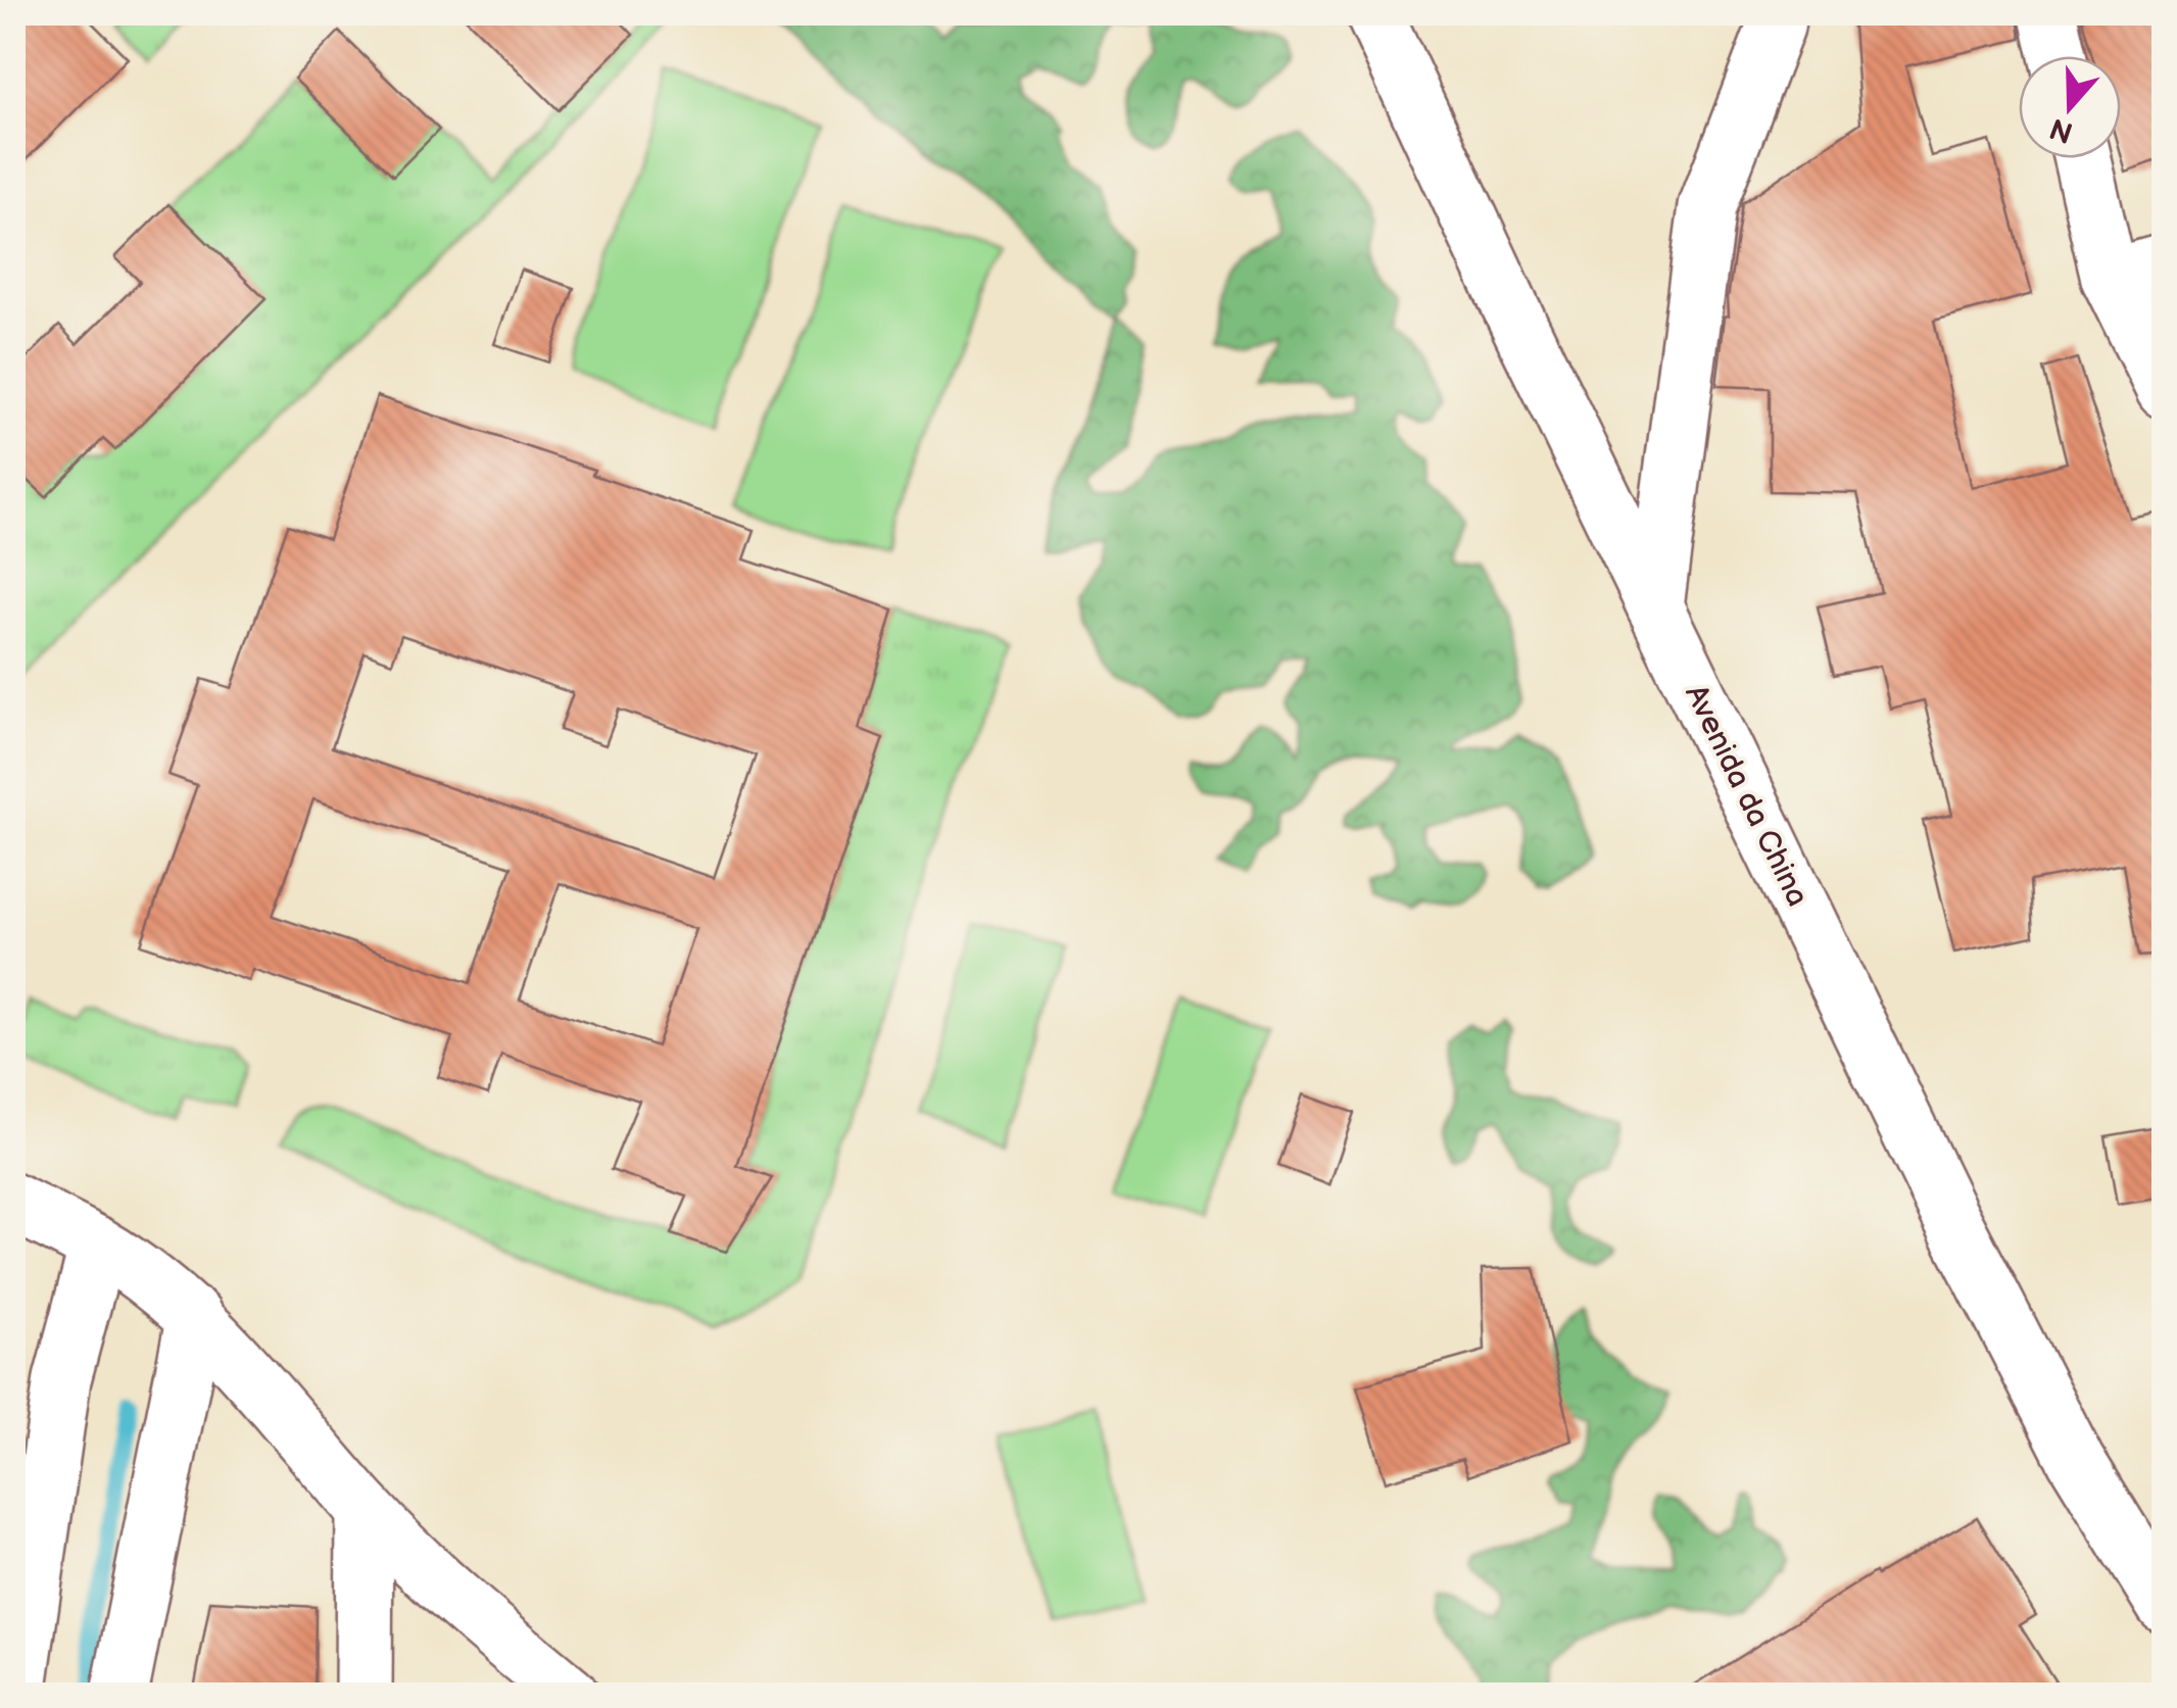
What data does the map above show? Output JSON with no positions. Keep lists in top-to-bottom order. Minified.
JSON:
{"streets":{"street":["Avenida da China"]},"north":"bottom"}
